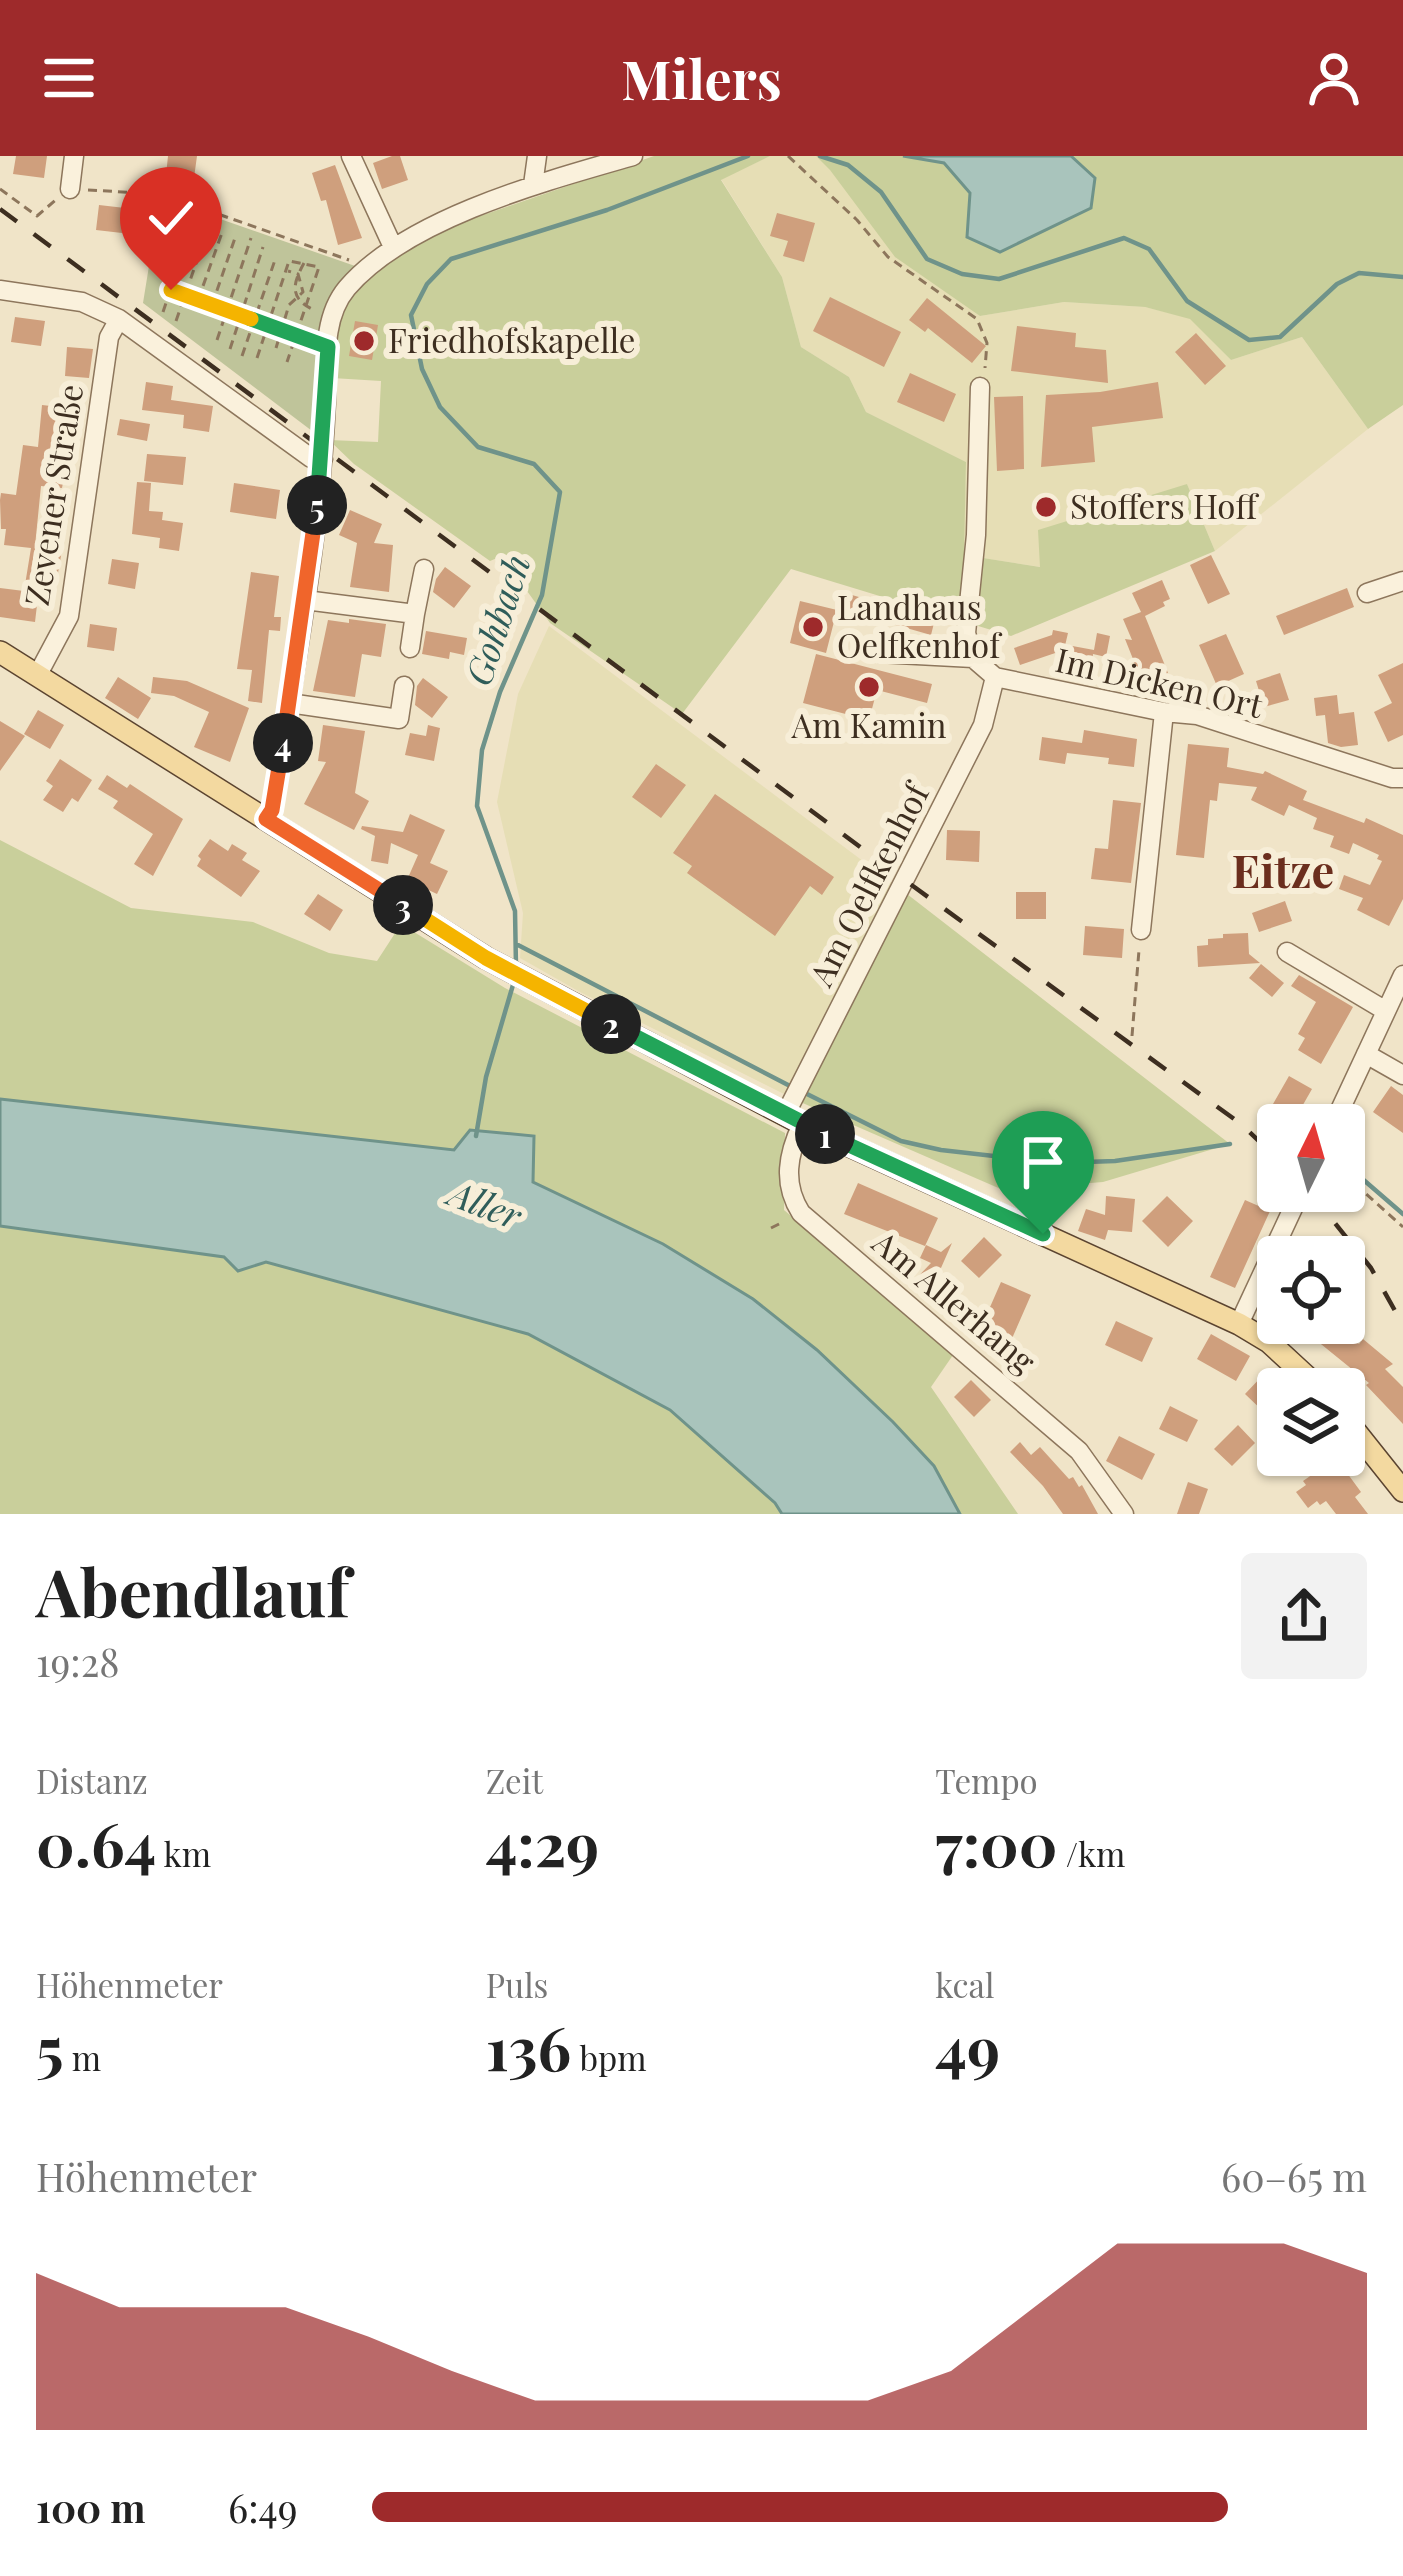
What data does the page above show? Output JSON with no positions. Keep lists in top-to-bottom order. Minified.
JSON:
{"streets":{"street":["Zevener Straße","Im Dicken Ort","Am Oelfkenhof","Am Allerhang"]},"crossings":[["Im Dicken Ort","Am Oelfkenhof"],["Am Oelfkenhof","Am Allerhang"]],"districts":["Eitze"],"water":["Gohbach","Aller"],"places":["Friedhofskapelle","Stoffers Hoff","Landhaus Oelfkenhof","Am Kamin"],"north":"top","page":{"header":"Milers","pins":["5","4","3","2","1"],"heading":["Abendlauf","19:28"],"stats":[["Distanz","0.64 km"],["Zeit","4:29"],["Tempo","7:00 /km"],["Höhenmeter","5 m"],["Puls","136 bpm"],["kcal","49"]],"chart":["Höhenmeter","60–65 m"],"list":[{"name":"100 m","note":"6:49"}]}}
